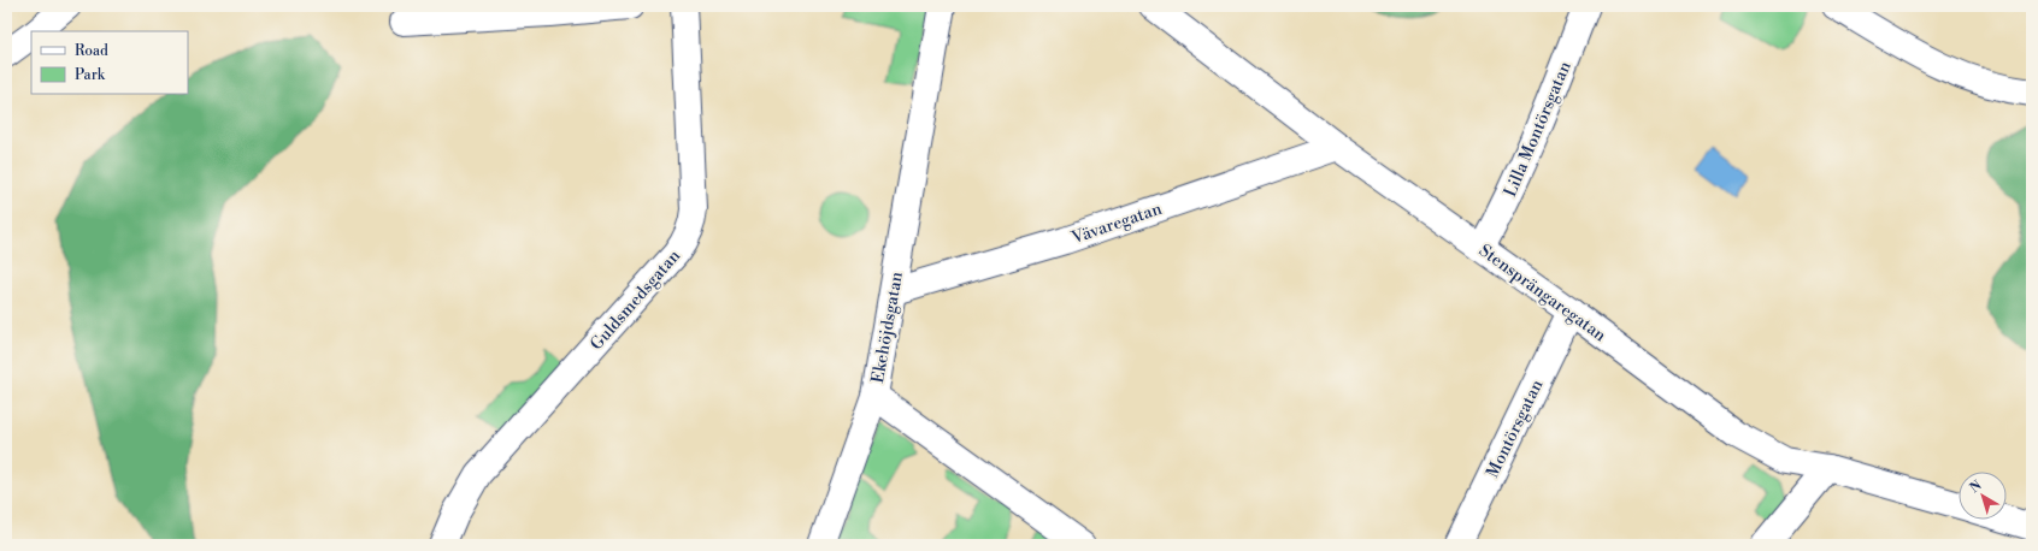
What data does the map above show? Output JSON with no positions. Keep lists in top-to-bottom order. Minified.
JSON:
{"streets":{"street":["Lilla Montörsgatan","Vävaregatan","Stensprängaregatan","Guldsmedsgatan","Ekehöjdsgatan","Montörsgatan"]},"crossings":[["Lilla Montörsgatan","Stensprängaregatan"],["Vävaregatan","Stensprängaregatan"],["Vävaregatan","Ekehöjdsgatan"],["Stensprängaregatan","Montörsgatan"]],"legend":["Road","Park"],"north":"top left"}
